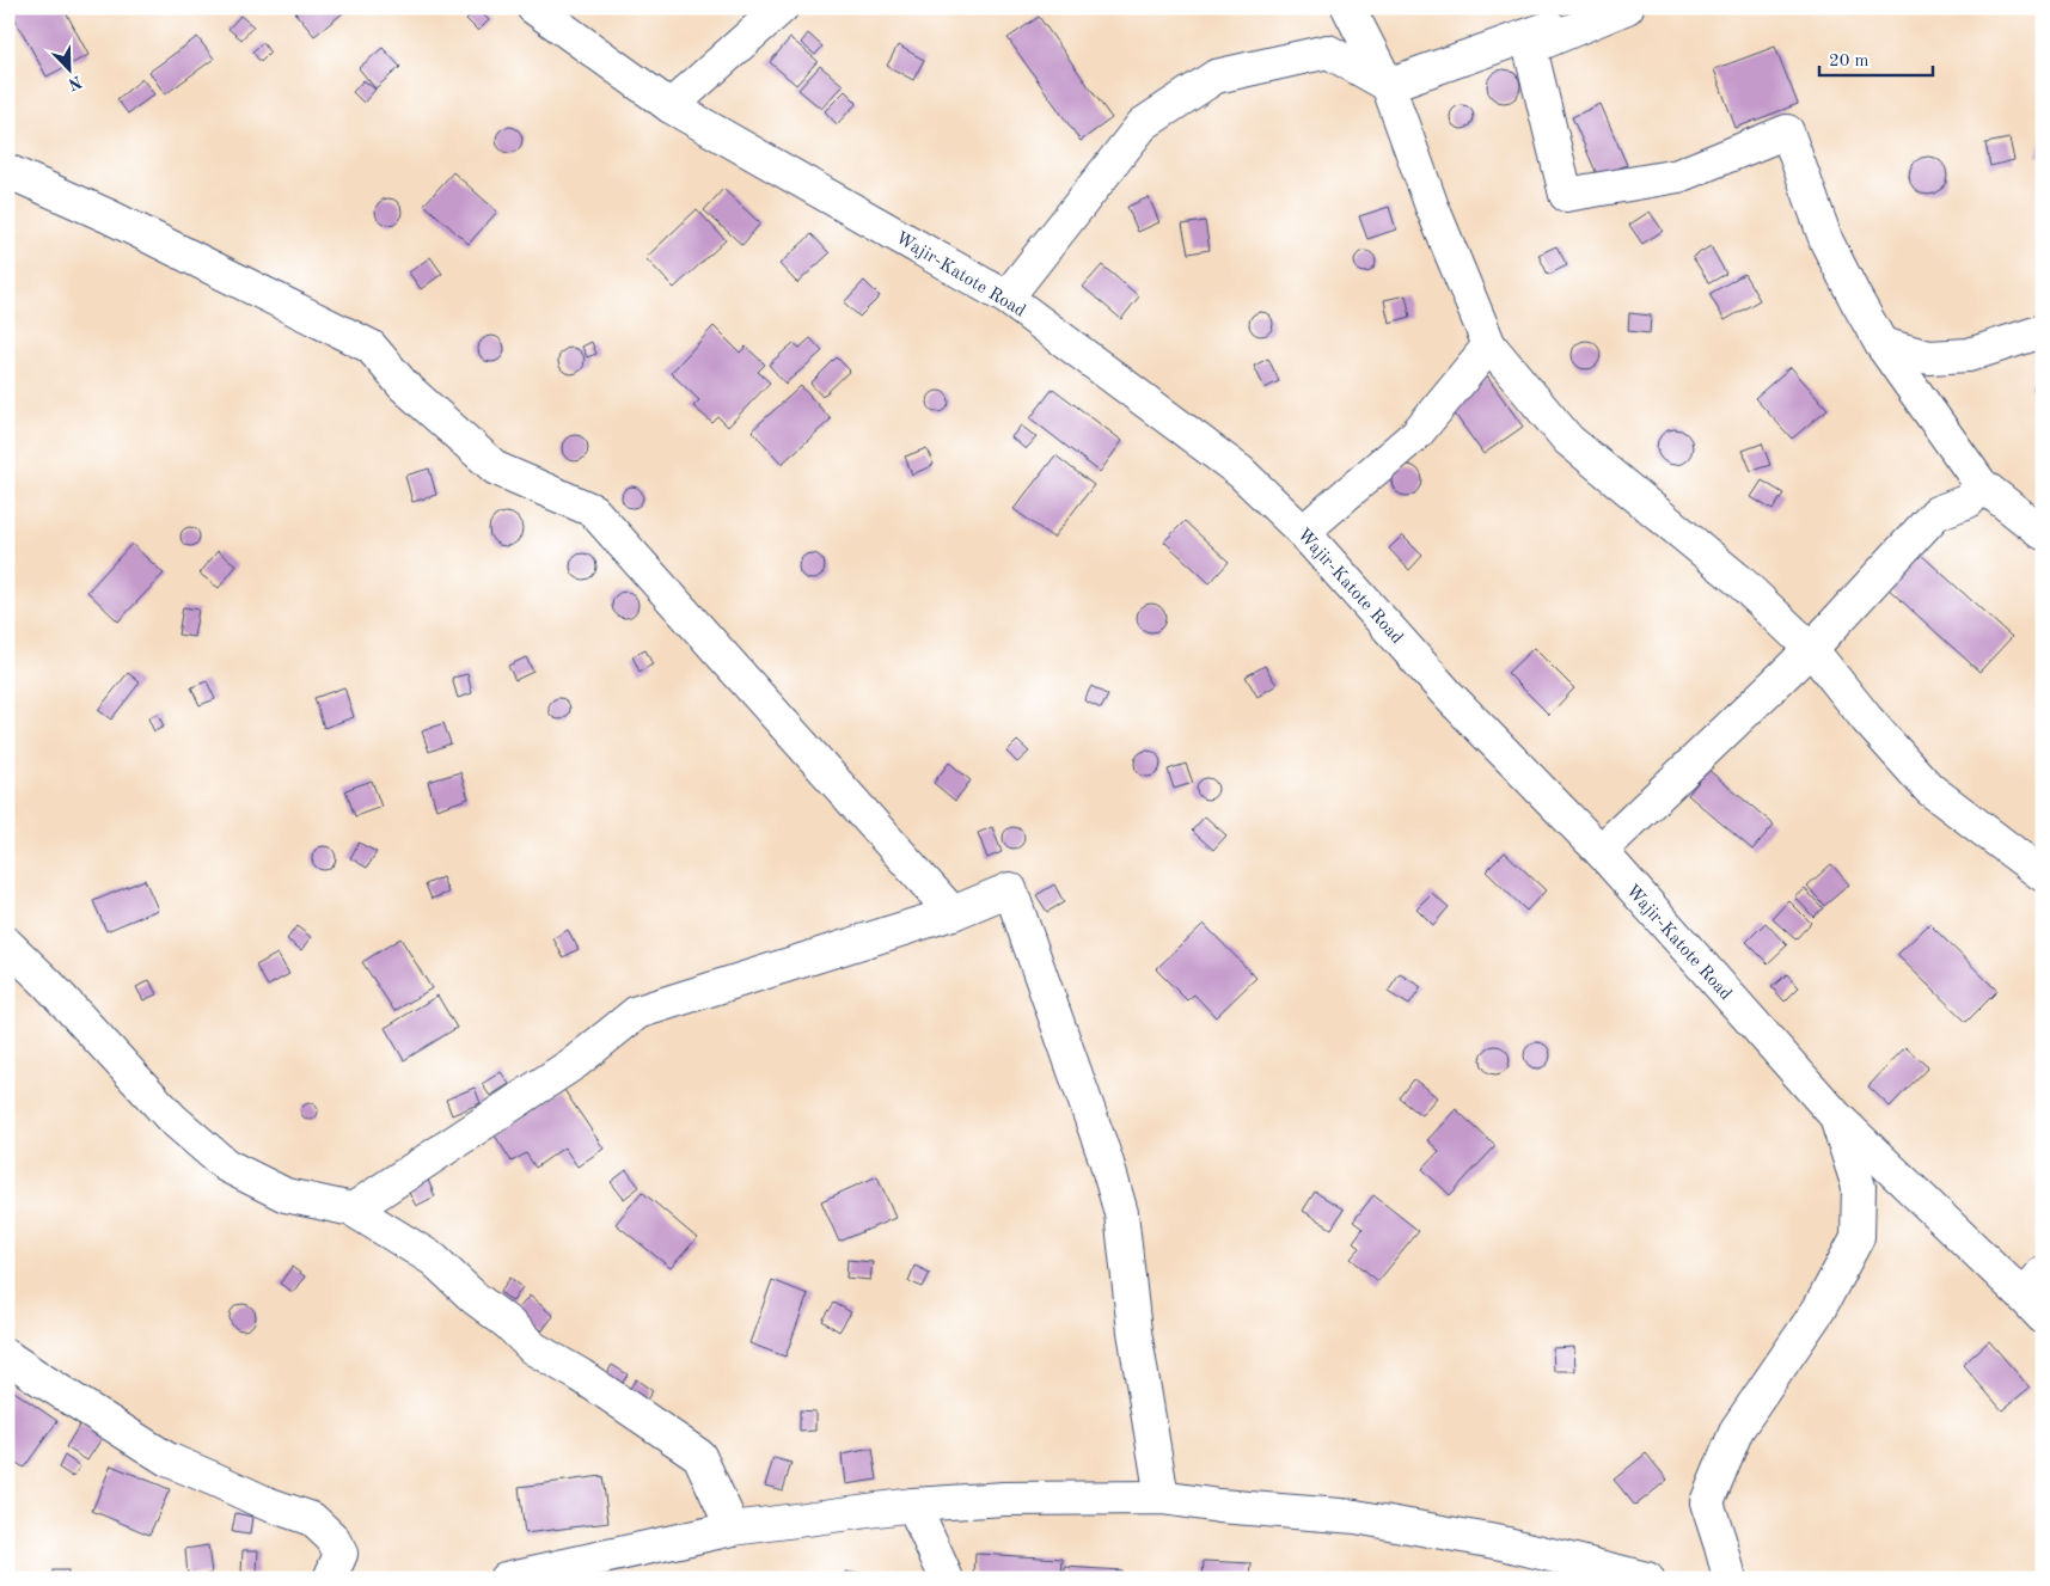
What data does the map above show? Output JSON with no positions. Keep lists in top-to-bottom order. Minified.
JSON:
{"streets":{"street":["Wajir-Katote Road"]},"scale_bar":"20 m","north":"bottom right"}
